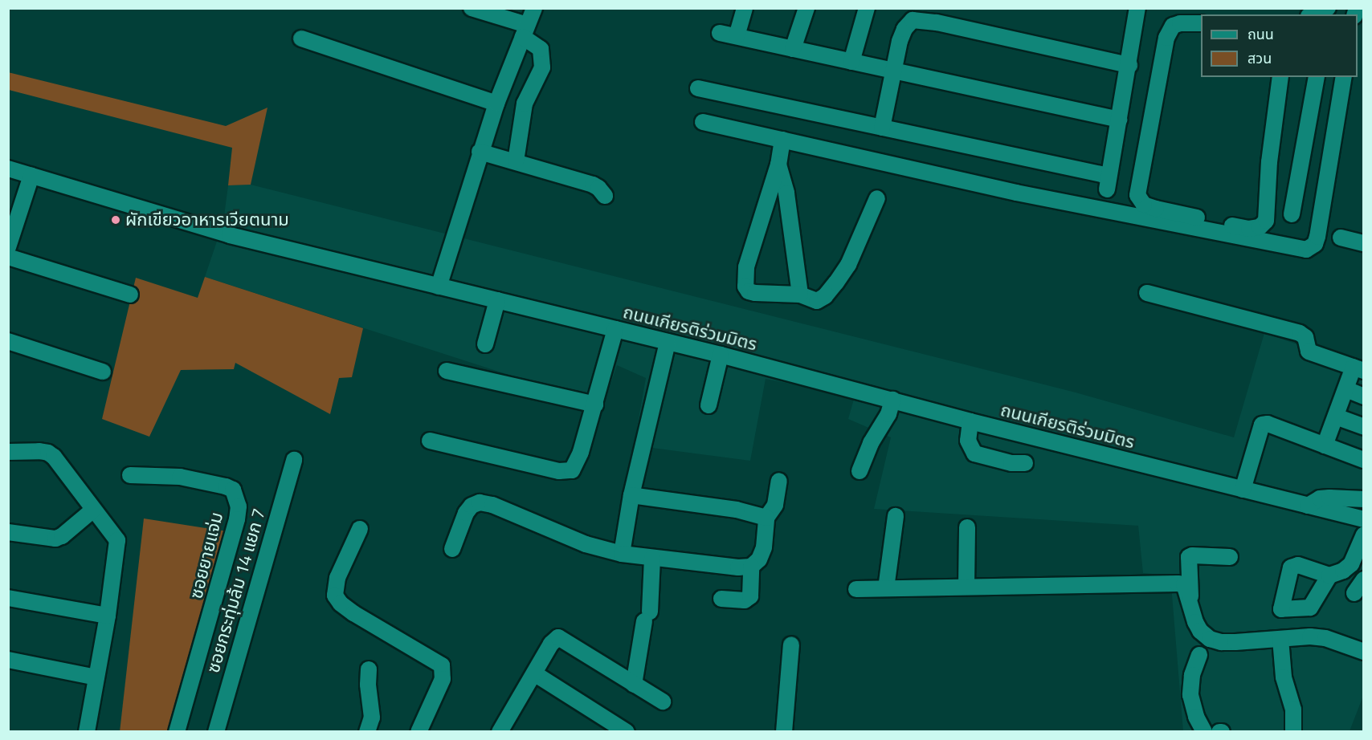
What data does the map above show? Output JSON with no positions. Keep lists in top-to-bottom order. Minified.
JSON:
{"streets":{"street":["ถนนเกียรติร่วมมิตร","ซอยยายแจ่ม","ซอยกระทุ่มล้ม 14 แยก 7"]},"places":["ผักเขียวอาหารเวียตนาม"],"legend":["ถนน","สวน"]}
